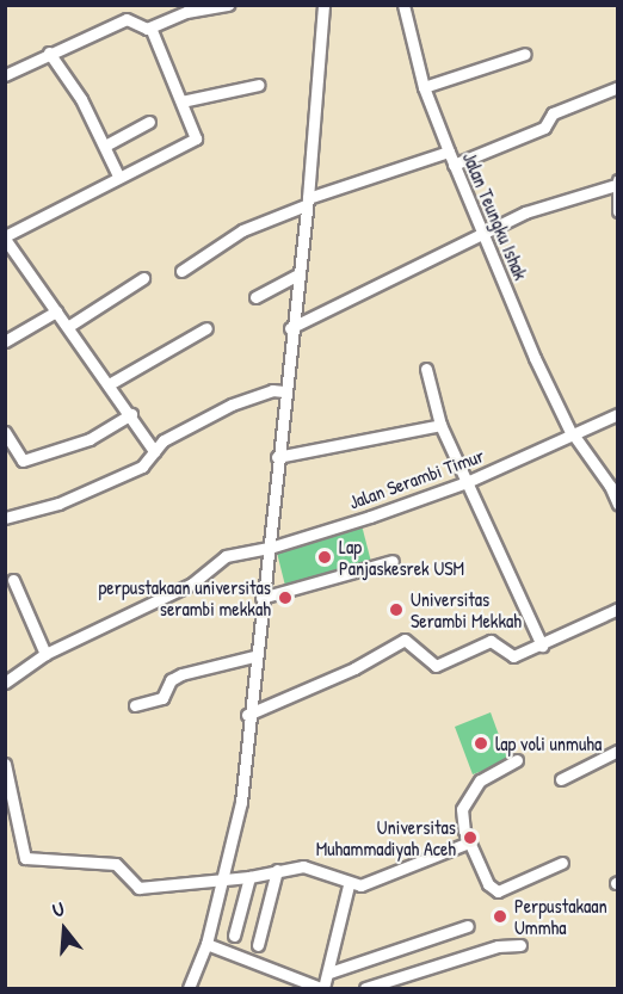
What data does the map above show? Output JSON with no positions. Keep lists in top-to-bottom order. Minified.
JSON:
{"streets":{"street":["Jalan Teungku Ishak","Jalan Serambi Timur"]},"crossings":[["Jalan Teungku Ishak","Jalan Serambi Timur"]],"places":["Lap Panjaskesrek USM","perpustakaan universitas serambi mekkah","Universitas Serambi Mekkah","lap voli unmuha","Universitas Muhammadiyah Aceh","Perpustakaan Ummha"],"north":"top"}
